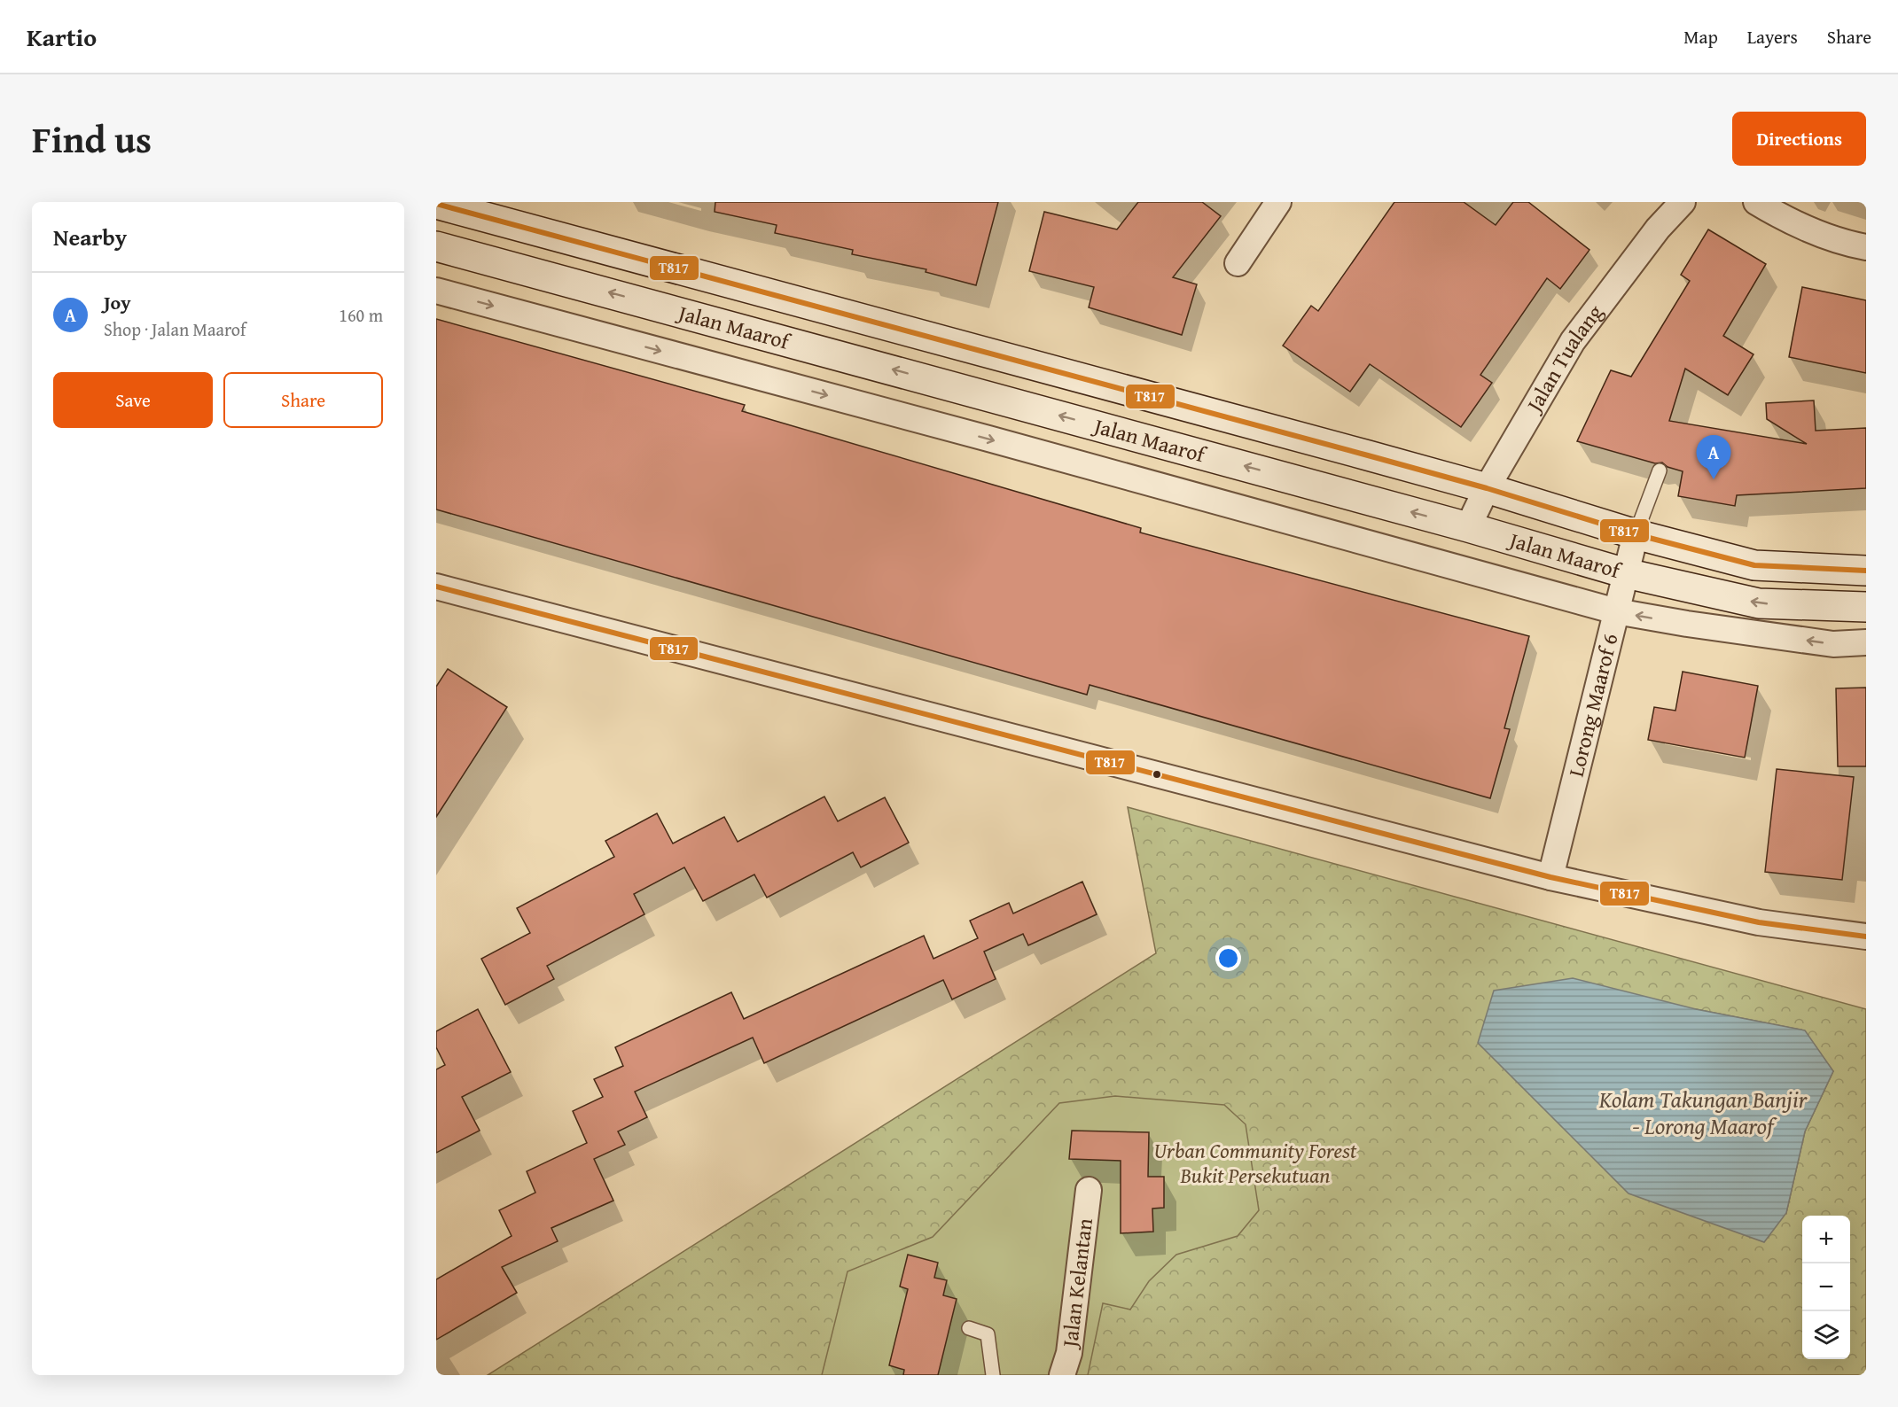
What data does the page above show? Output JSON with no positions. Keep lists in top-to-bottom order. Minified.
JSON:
{"streets":{"main road":["Jalan Maarof"],"street":["Jalan Tualang","Lorong Maarof 6","Jalan Kelantan"]},"crossings":[["Jalan Maarof","Jalan Tualang"],["Jalan Maarof","Lorong Maarof 6"]],"water":["Kolam Takungan Banjir - Lorong Maarof"],"parks":["Urban Community Forest Bukit Persekutuan"],"lines":["transit line T817"],"page":{"header":"Kartio","nav":["Map","Layers","Share"],"title":"Find us","buttons":["Directions",["Save","Share"]],"heading":"Nearby","list":[{"mark":"A","name":"Joy","note":"Shop · Jalan Maarof","value":"160 m"}],"pins":"A","map_buttons":["+","−"]}}
